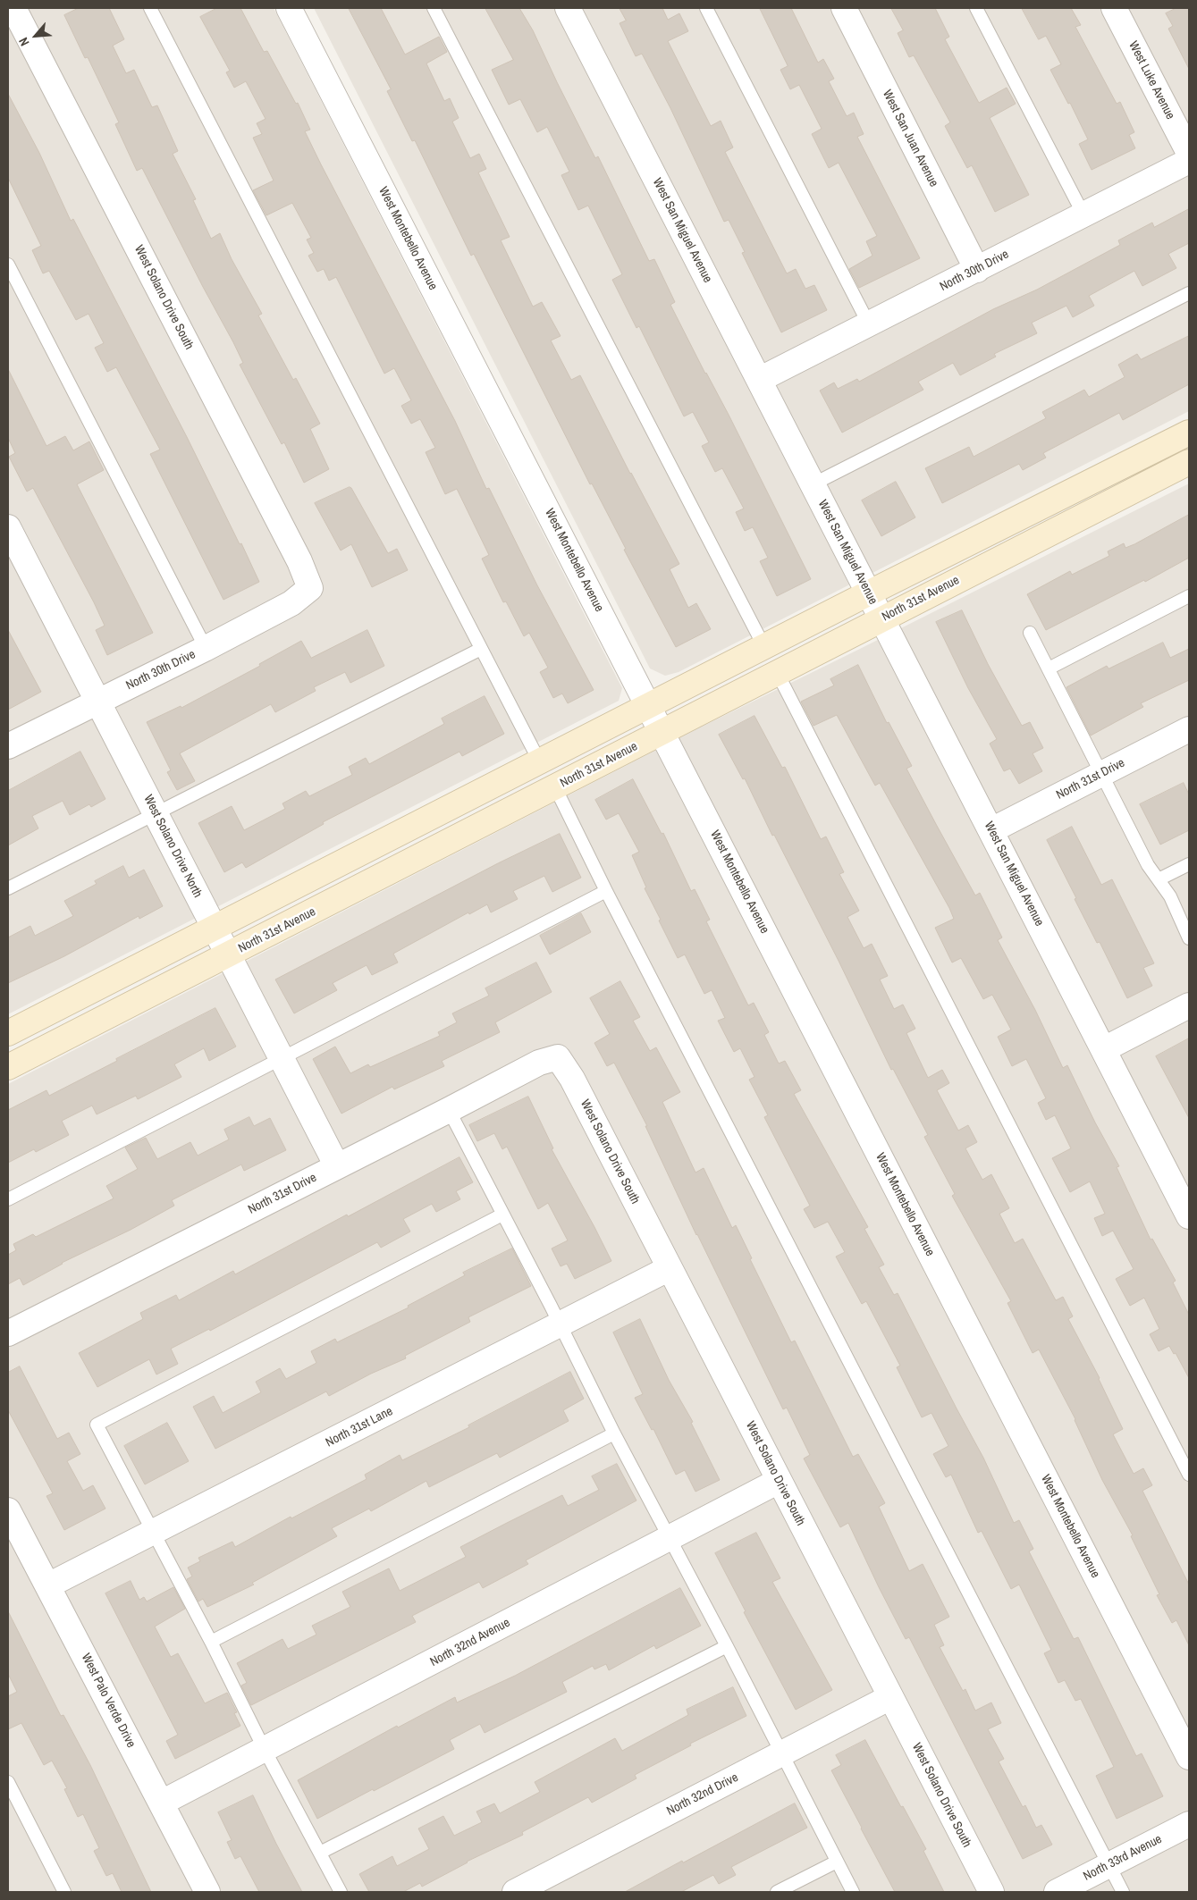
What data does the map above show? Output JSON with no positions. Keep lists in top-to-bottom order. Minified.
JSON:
{"streets":{"street":["West Luke Avenue","West San Juan Avenue","West San Miguel Avenue","West Montebello Avenue","North 30th Drive","West Solano Drive South","North 31st Avenue","North 31st Drive","West Solano Drive North","North 31st Lane","North 32nd Avenue","West Palo Verde Drive","North 32nd Drive","North 33rd Avenue"]},"crossings":[["West San Juan Avenue","North 30th Drive"],["West San Miguel Avenue","North 30th Drive"],["West San Miguel Avenue","North 31st Avenue"],["West San Miguel Avenue","North 31st Drive"],["West Montebello Avenue","North 31st Avenue"],["North 30th Drive","West Solano Drive South"],["North 30th Drive","West Solano Drive North"],["West Solano Drive South","North 31st Drive"],["West Solano Drive South","North 31st Lane"],["West Solano Drive South","North 32nd Avenue"],["West Solano Drive South","North 32nd Drive"],["North 31st Avenue","West Solano Drive North"],["North 31st Drive","West Solano Drive North"],["North 31st Lane","West Palo Verde Drive"],["North 32nd Avenue","West Palo Verde Drive"]],"north":"bottom left"}
